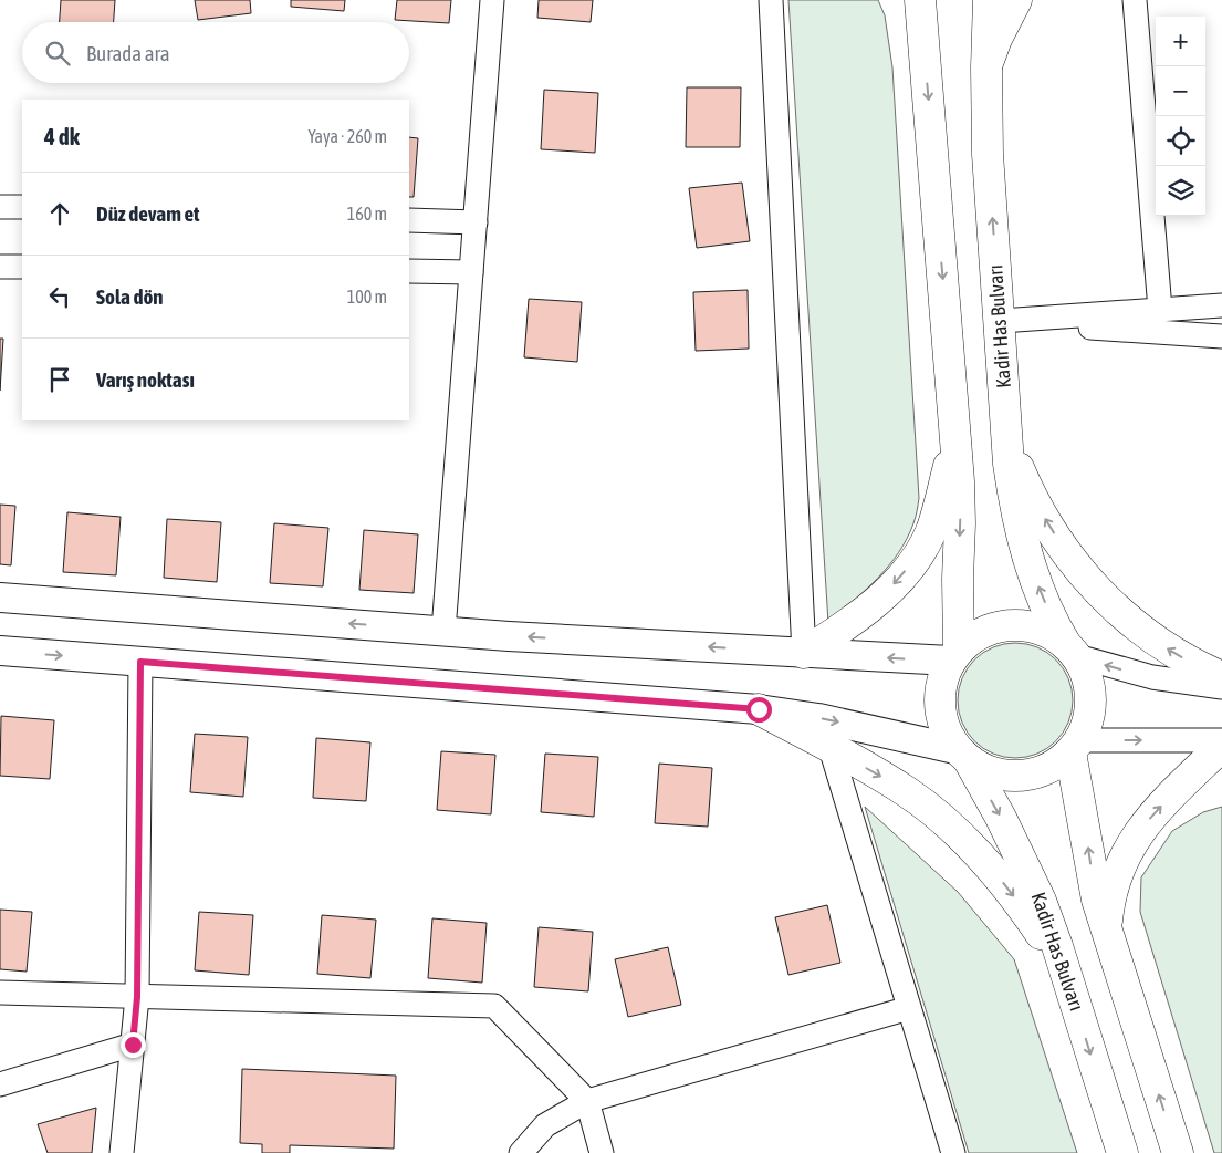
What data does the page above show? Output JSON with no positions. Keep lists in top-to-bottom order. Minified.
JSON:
{"streets":{"main road":["Kadir Has Bulvarı"]},"page":{"map_buttons":["+","−"],"search":"Burada ara","heading":["4 dk","Yaya · 260 m"],"list":[["Düz devam et","160 m"],["Sola dön","100 m"],"Varış noktası"]}}
